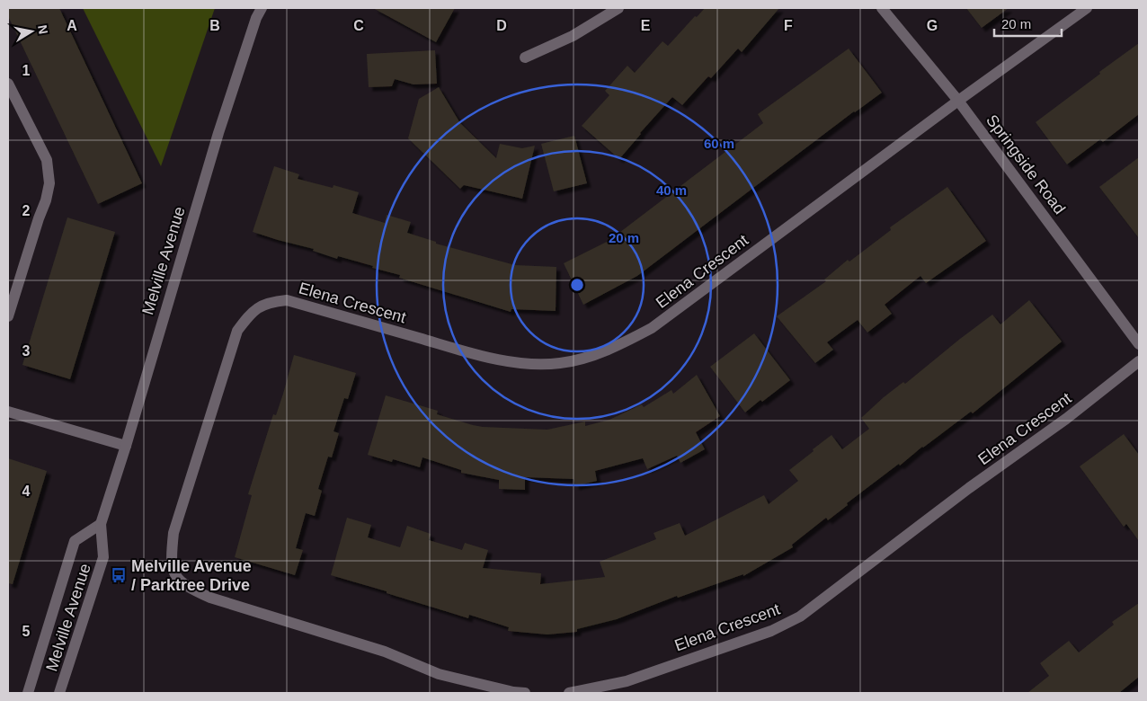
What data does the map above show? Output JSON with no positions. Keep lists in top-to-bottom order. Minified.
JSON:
{"streets":{"street":["Springside Road","Melville Avenue","Elena Crescent"]},"crossings":[["Springside Road","Elena Crescent"]],"places":{"bus stop":["Melville Avenue / Parktree Drive"]},"scale_bar":"20 m","north":"right","grid":{"columns":["A","B","C","D","E","F","G"],"rows":["1","2","3","4","5"]},"rings":["60 m","40 m","20 m"]}
